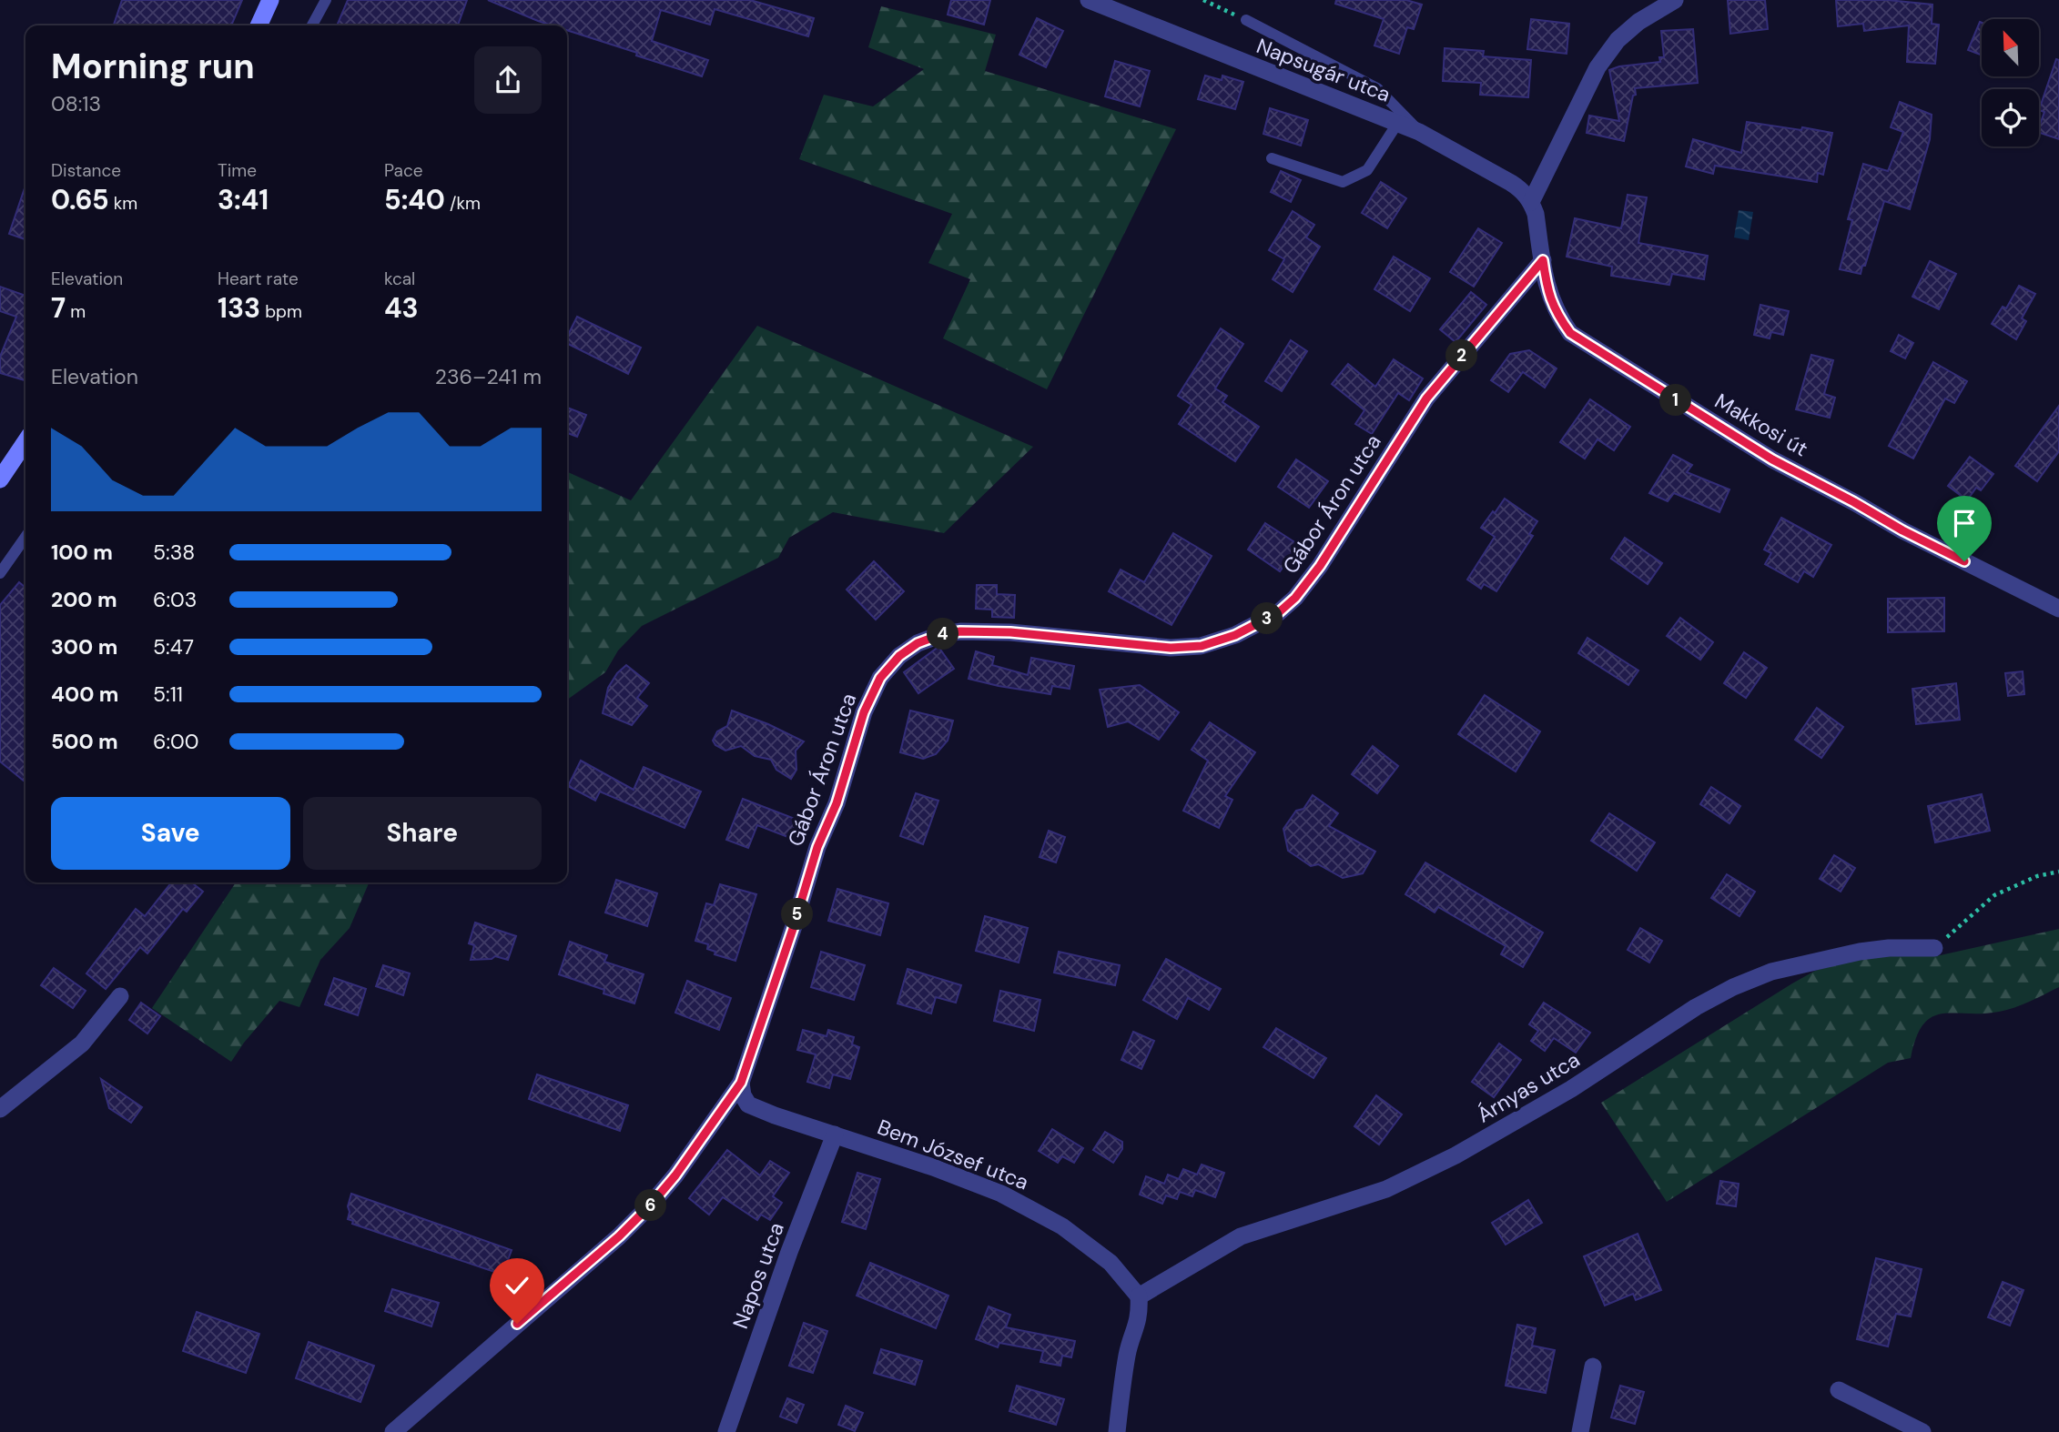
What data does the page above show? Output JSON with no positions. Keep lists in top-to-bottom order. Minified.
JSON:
{"streets":{"street":["Napsugár utca","Makkosi út","Gábor Áron utca","Árnyas utca","Bem József utca","Napos utca"]},"crossings":[["Napsugár utca","Makkosi út"],["Makkosi út","Gábor Áron utca"],["Gábor Áron utca","Bem József utca"],["Árnyas utca","Bem József utca"],["Bem József utca","Napos utca"]],"north":"top left","page":{"heading":["Morning run","08:13"],"stats":[["Distance","0.65 km"],["Time","3:41"],["Pace","5:40 /km"],["Elevation","7 m"],["Heart rate","133 bpm"],["kcal","43"]],"pins":["2","1","3","4","5","6"],"chart":["Elevation","236–241 m"],"list":[{"name":"100 m","note":"5:38"},{"name":"200 m","note":"6:03"},{"name":"300 m","note":"5:47"},{"name":"400 m","note":"5:11"},{"name":"500 m","note":"6:00"}],"buttons":["Save","Share"]}}
